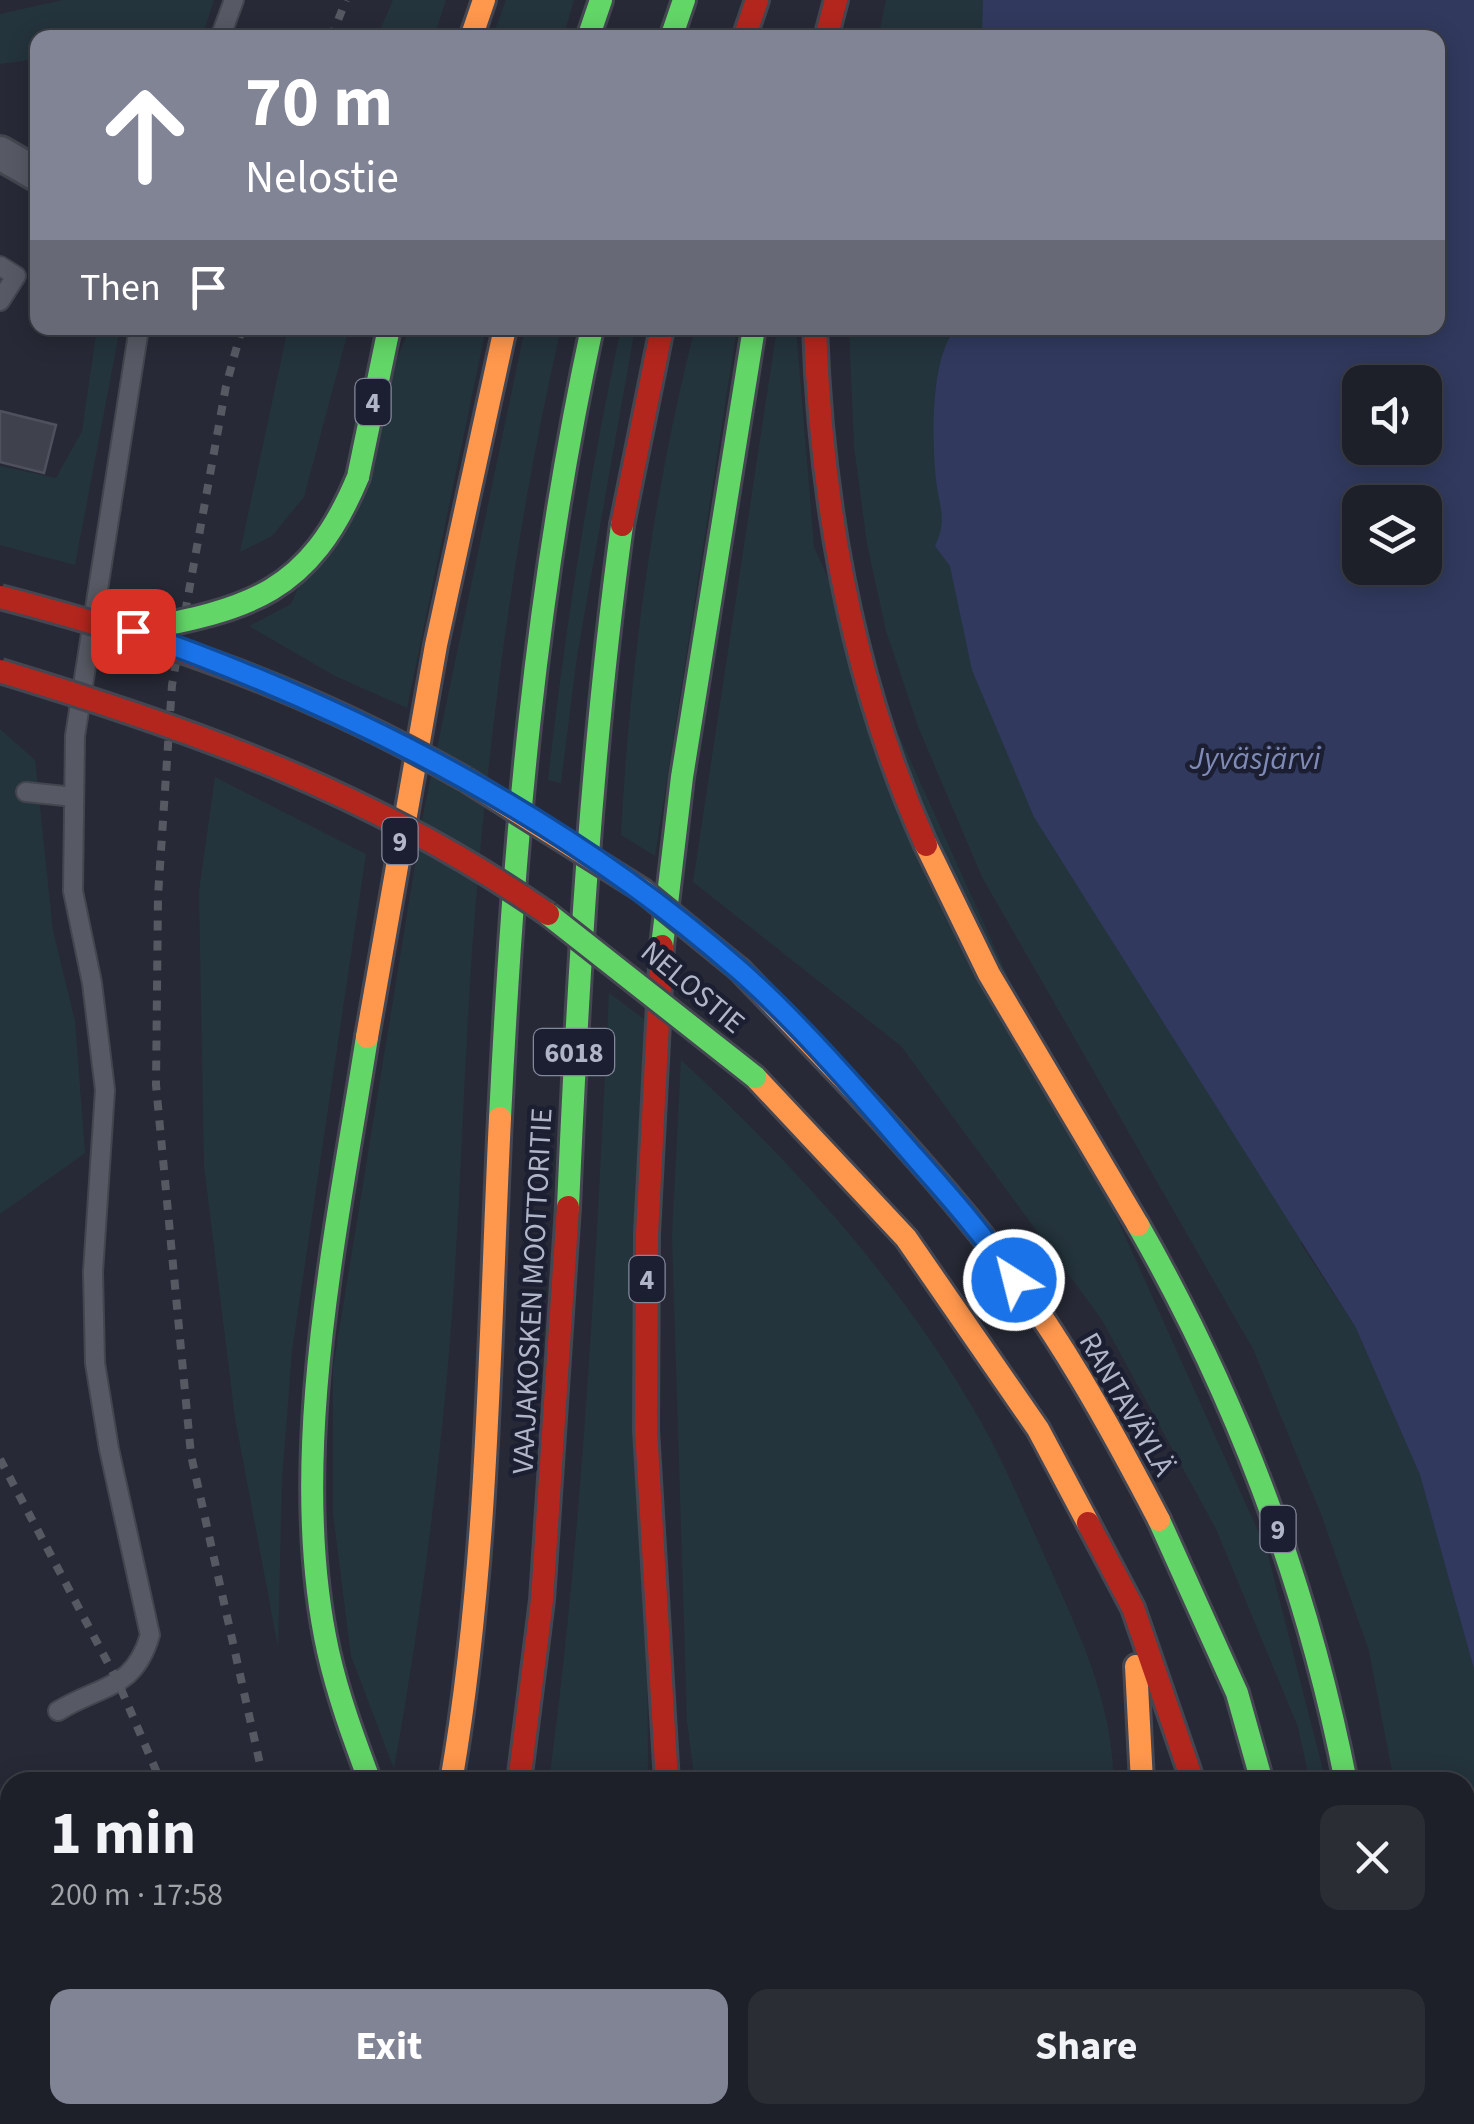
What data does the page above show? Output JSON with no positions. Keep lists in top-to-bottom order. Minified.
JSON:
{"streets":{"highway":["4","9","NELOSTIE","6018","VAAJAKOSKEN MOOTTORITIE","RANTAVÄYLÄ"]},"crossings":[["4","NELOSTIE"],["NELOSTIE","RANTAVÄYLÄ"]],"water":["Jyväsjärvi"],"page":{"turn":["70 m","Nelostie"],"then":"Then","heading":["1 min","200 m · 17:58"],"buttons":["Exit","Share"]}}
